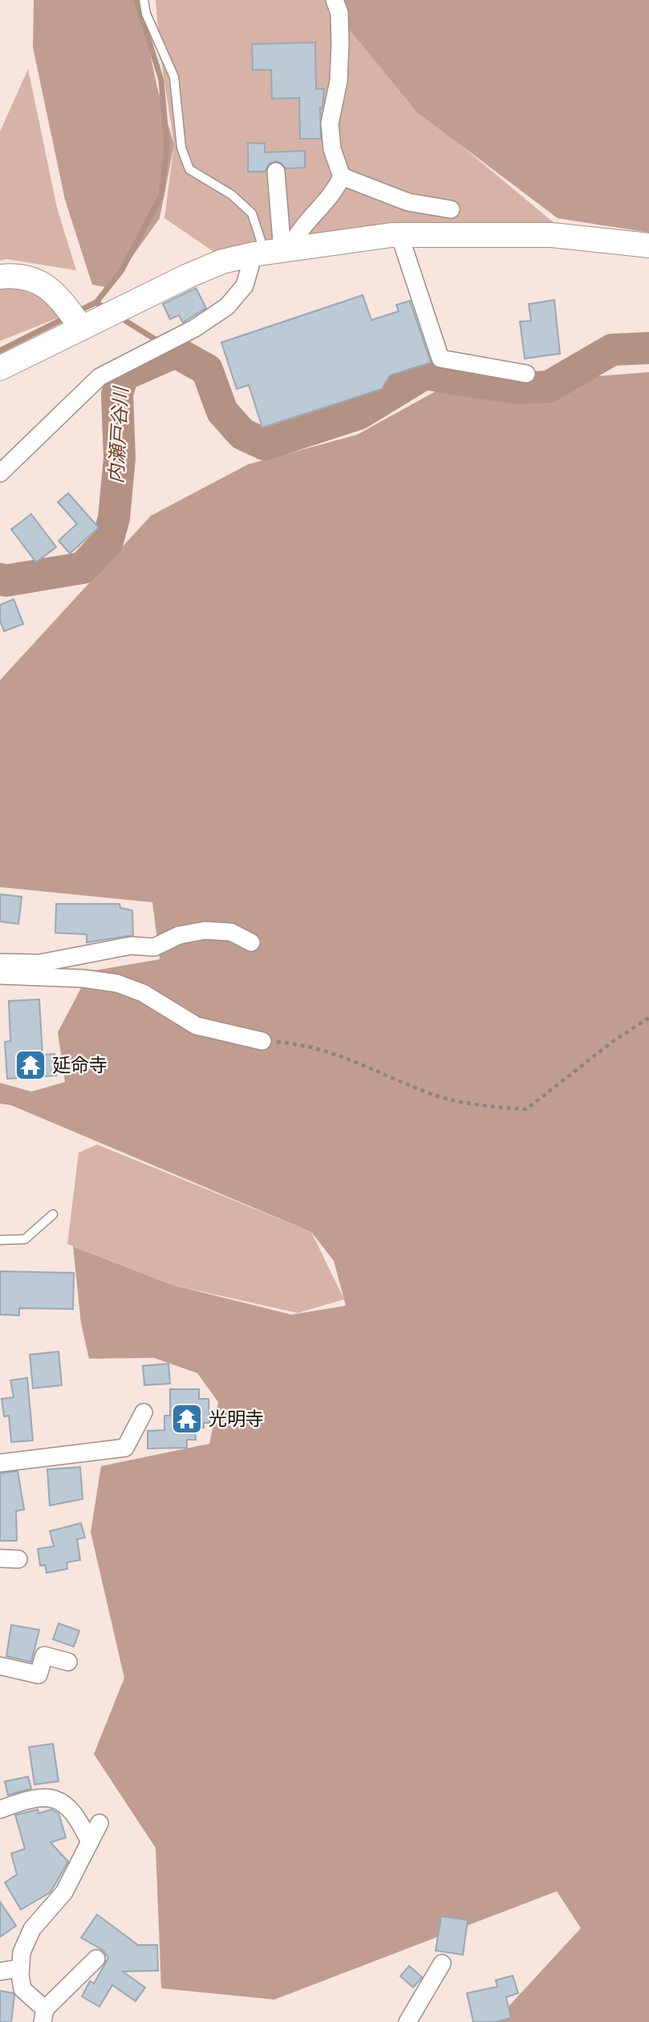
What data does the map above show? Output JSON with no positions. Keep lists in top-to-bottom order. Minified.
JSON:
{"water":["内瀬戸谷川"],"places":{"temple":["延命寺","光明寺"]}}
